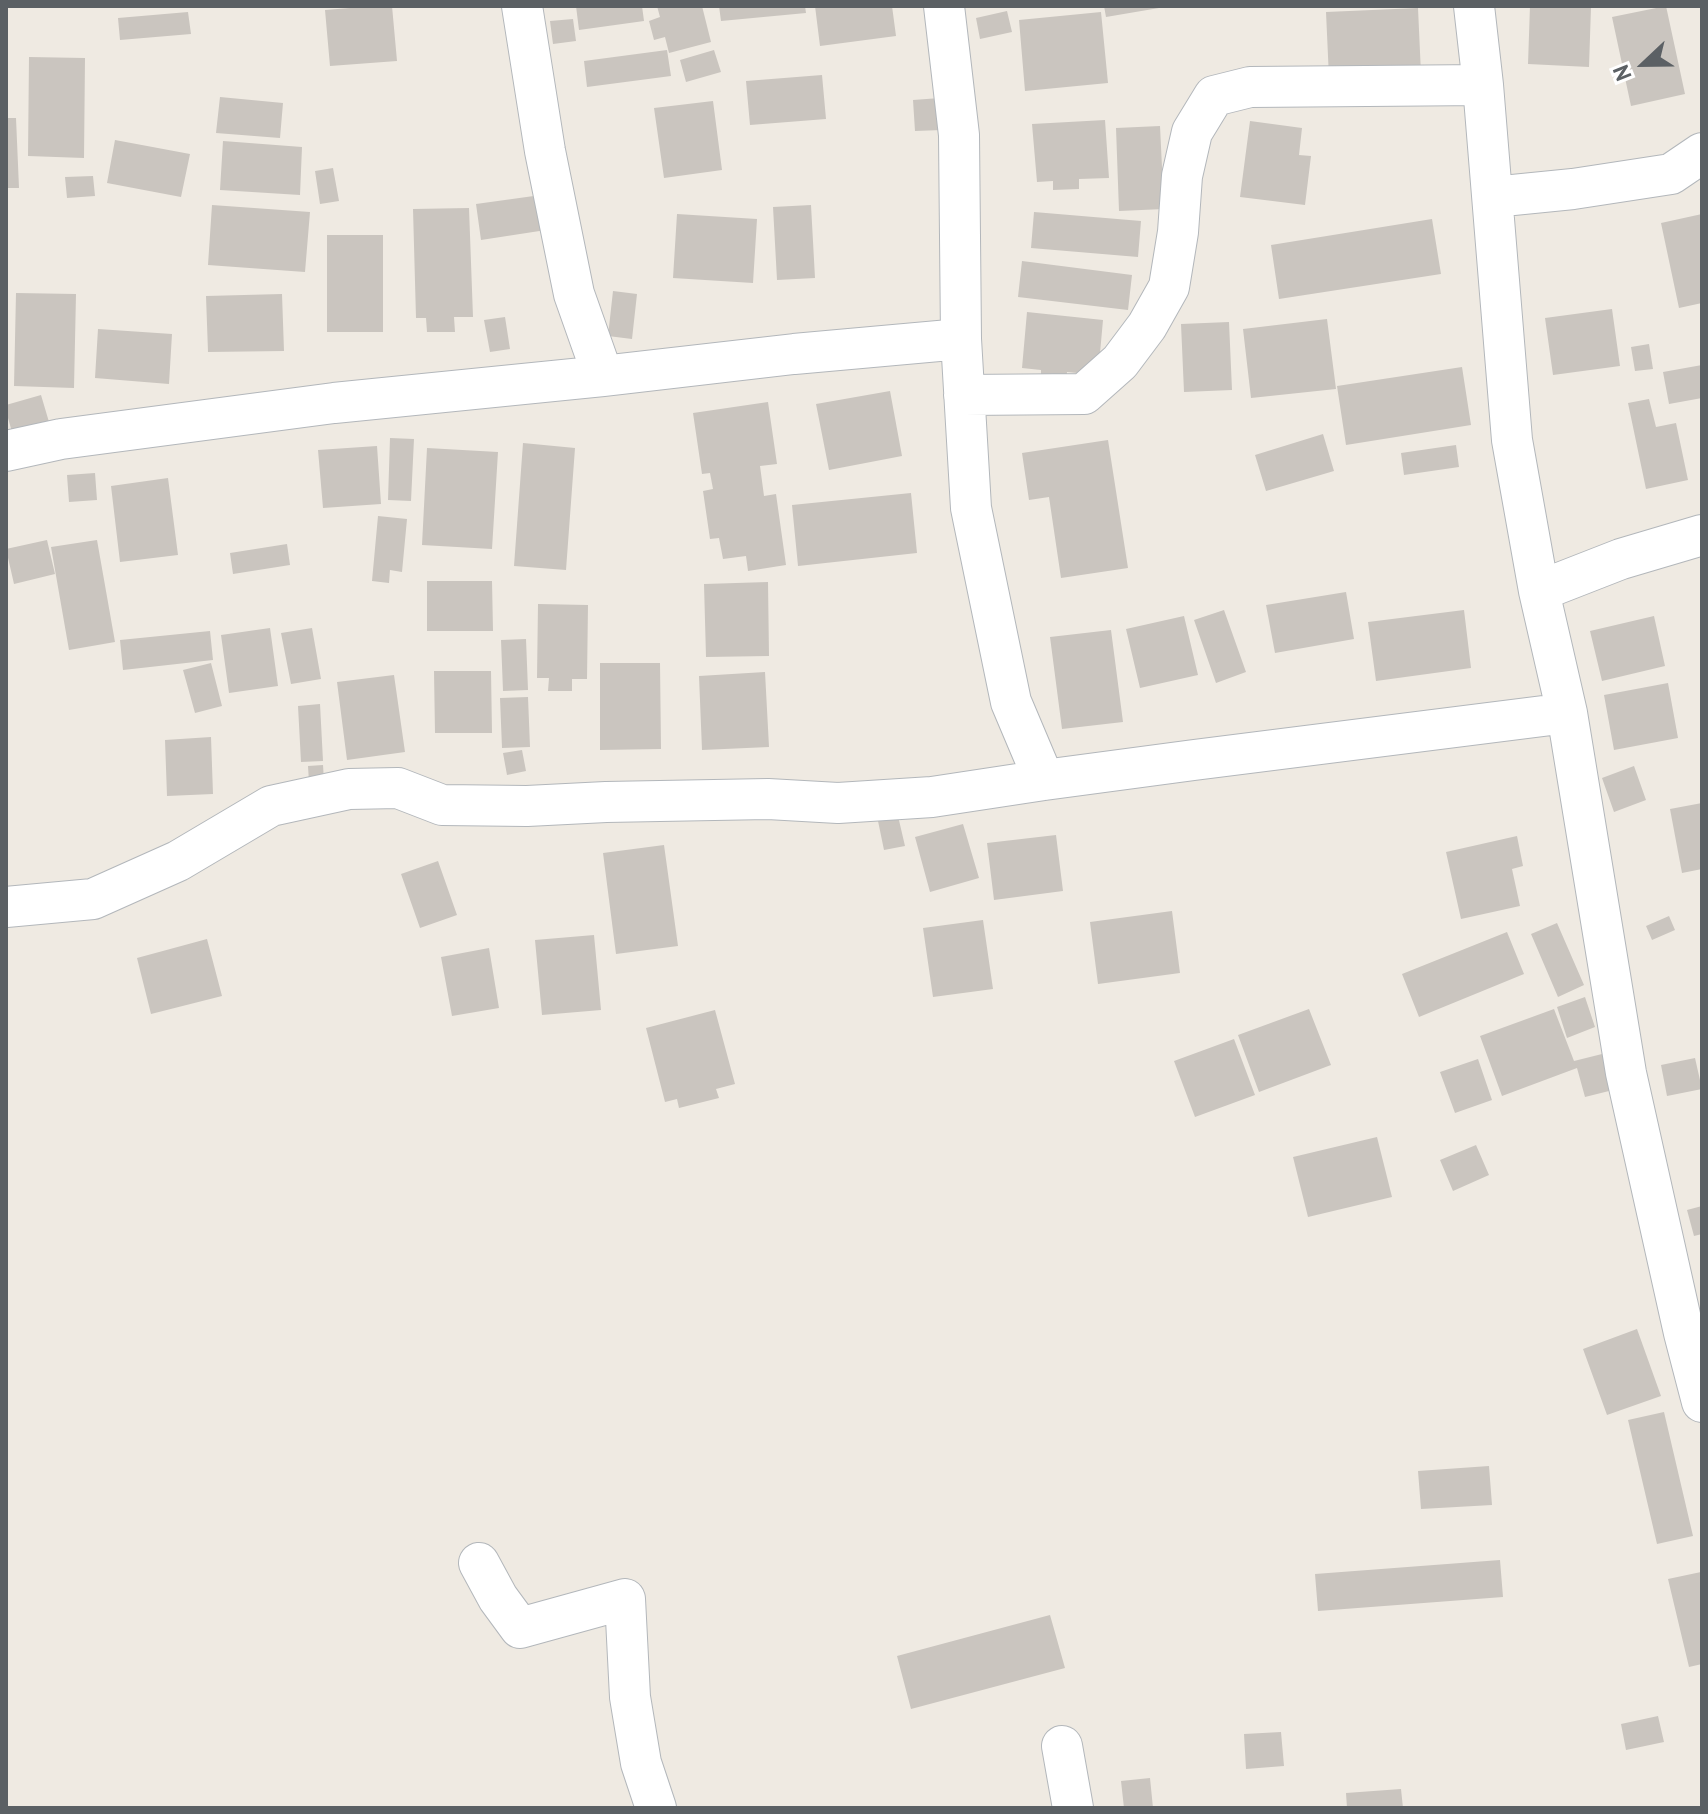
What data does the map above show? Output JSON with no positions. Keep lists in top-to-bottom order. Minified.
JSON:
{"north":"left"}
